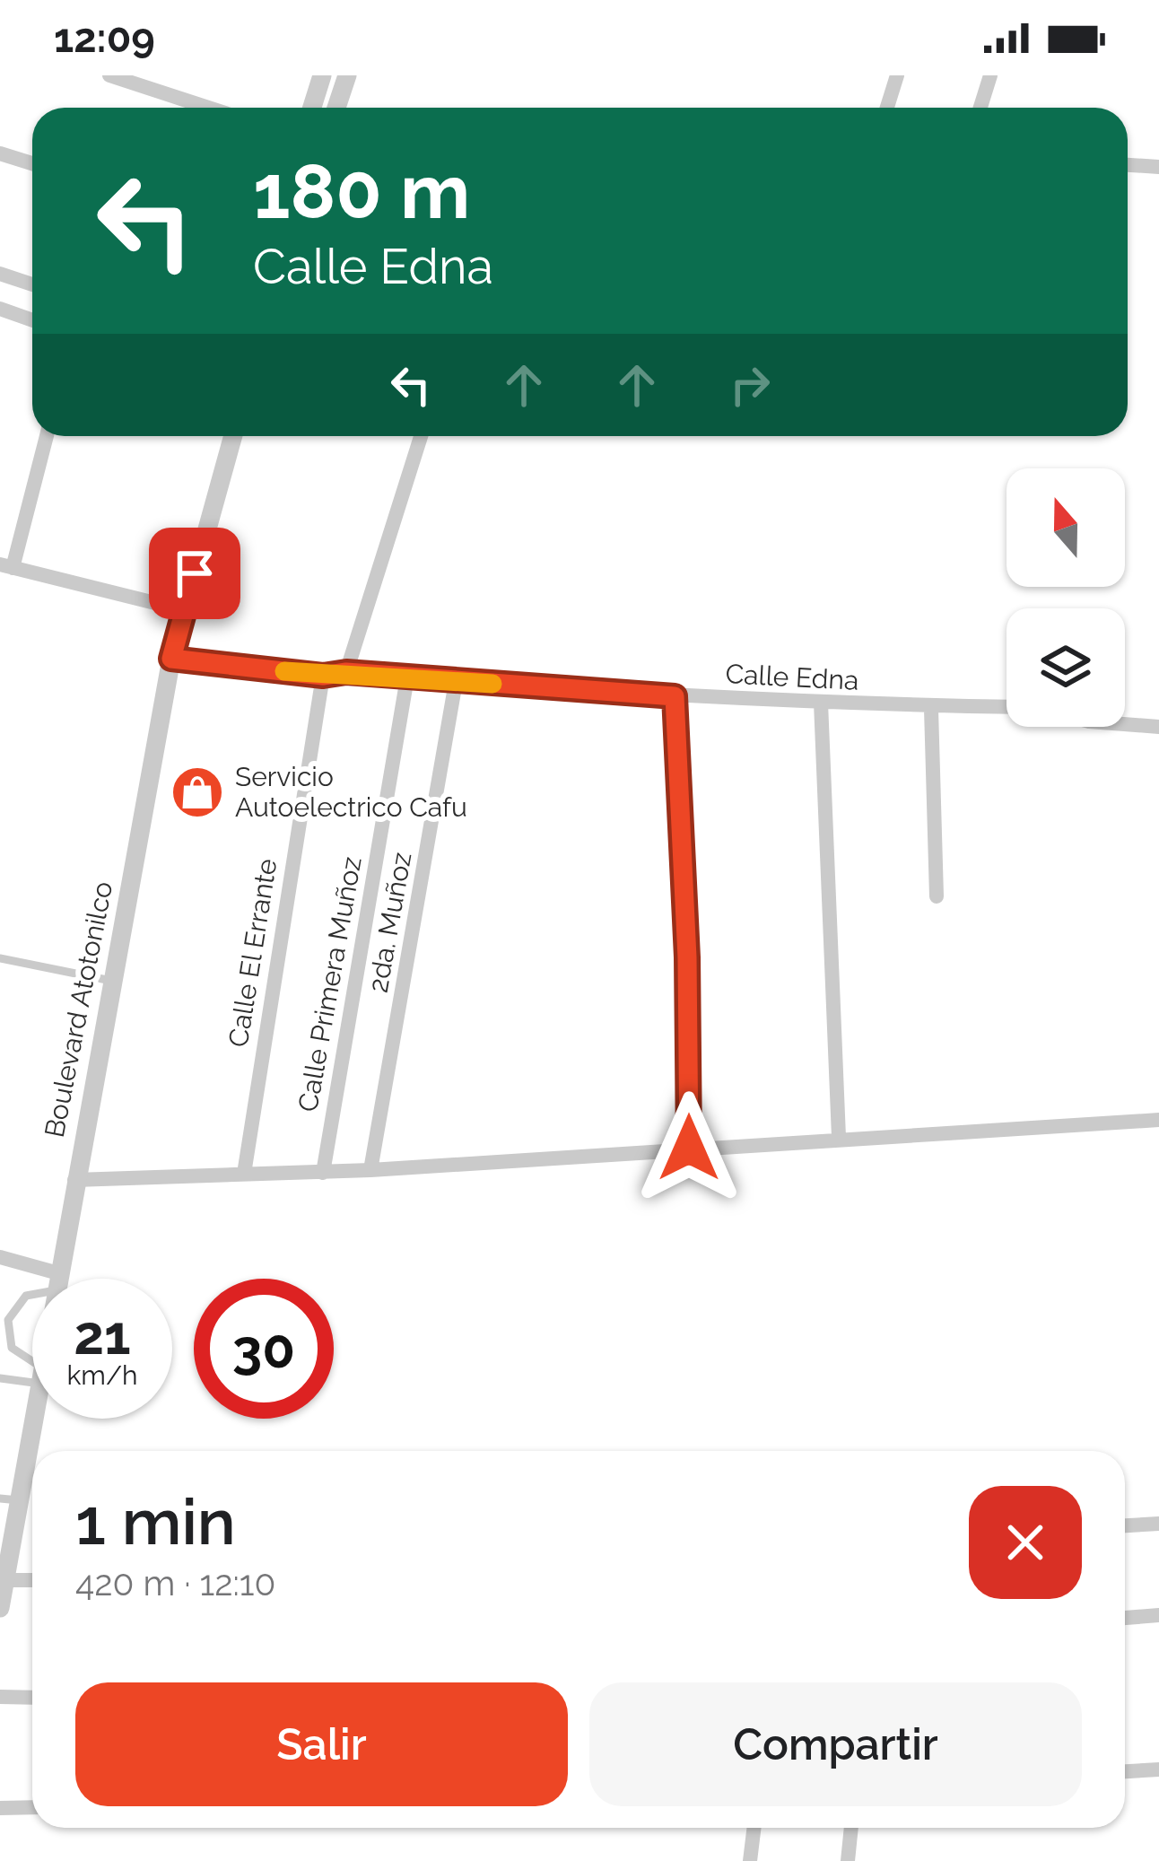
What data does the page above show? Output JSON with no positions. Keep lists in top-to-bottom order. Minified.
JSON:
{"streets":{"street":["Calle Edna","2da. Muñoz","Calle El Errante","Calle Primera Muñoz","Boulevard Atotonilco"]},"crossings":[["Calle Edna","2da. Muñoz"],["Calle Edna","Calle El Errante"],["Calle Edna","Calle Primera Muñoz"],["Calle Edna","Boulevard Atotonilco"]],"places":{"shop":["Servicio Autoelectrico Cafu"]},"north":"top","page":{"status":"12:09","turn":["180 m","Calle Edna"],"speed":"21 km/h","limit":"30","heading":["1 min","420 m · 12:10"],"buttons":["Salir","Compartir"]}}
